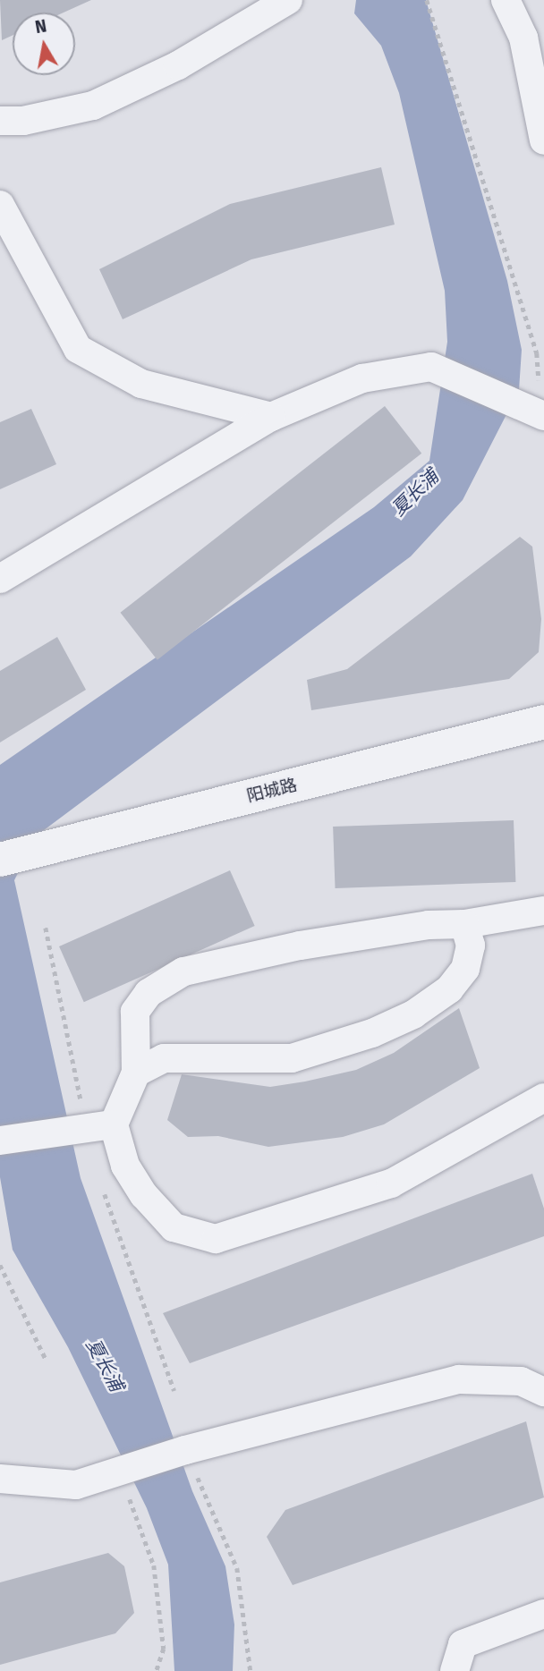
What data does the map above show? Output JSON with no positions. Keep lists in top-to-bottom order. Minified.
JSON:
{"streets":{"street":["阳城路"]},"water":["夏长浦"],"north":"top"}
